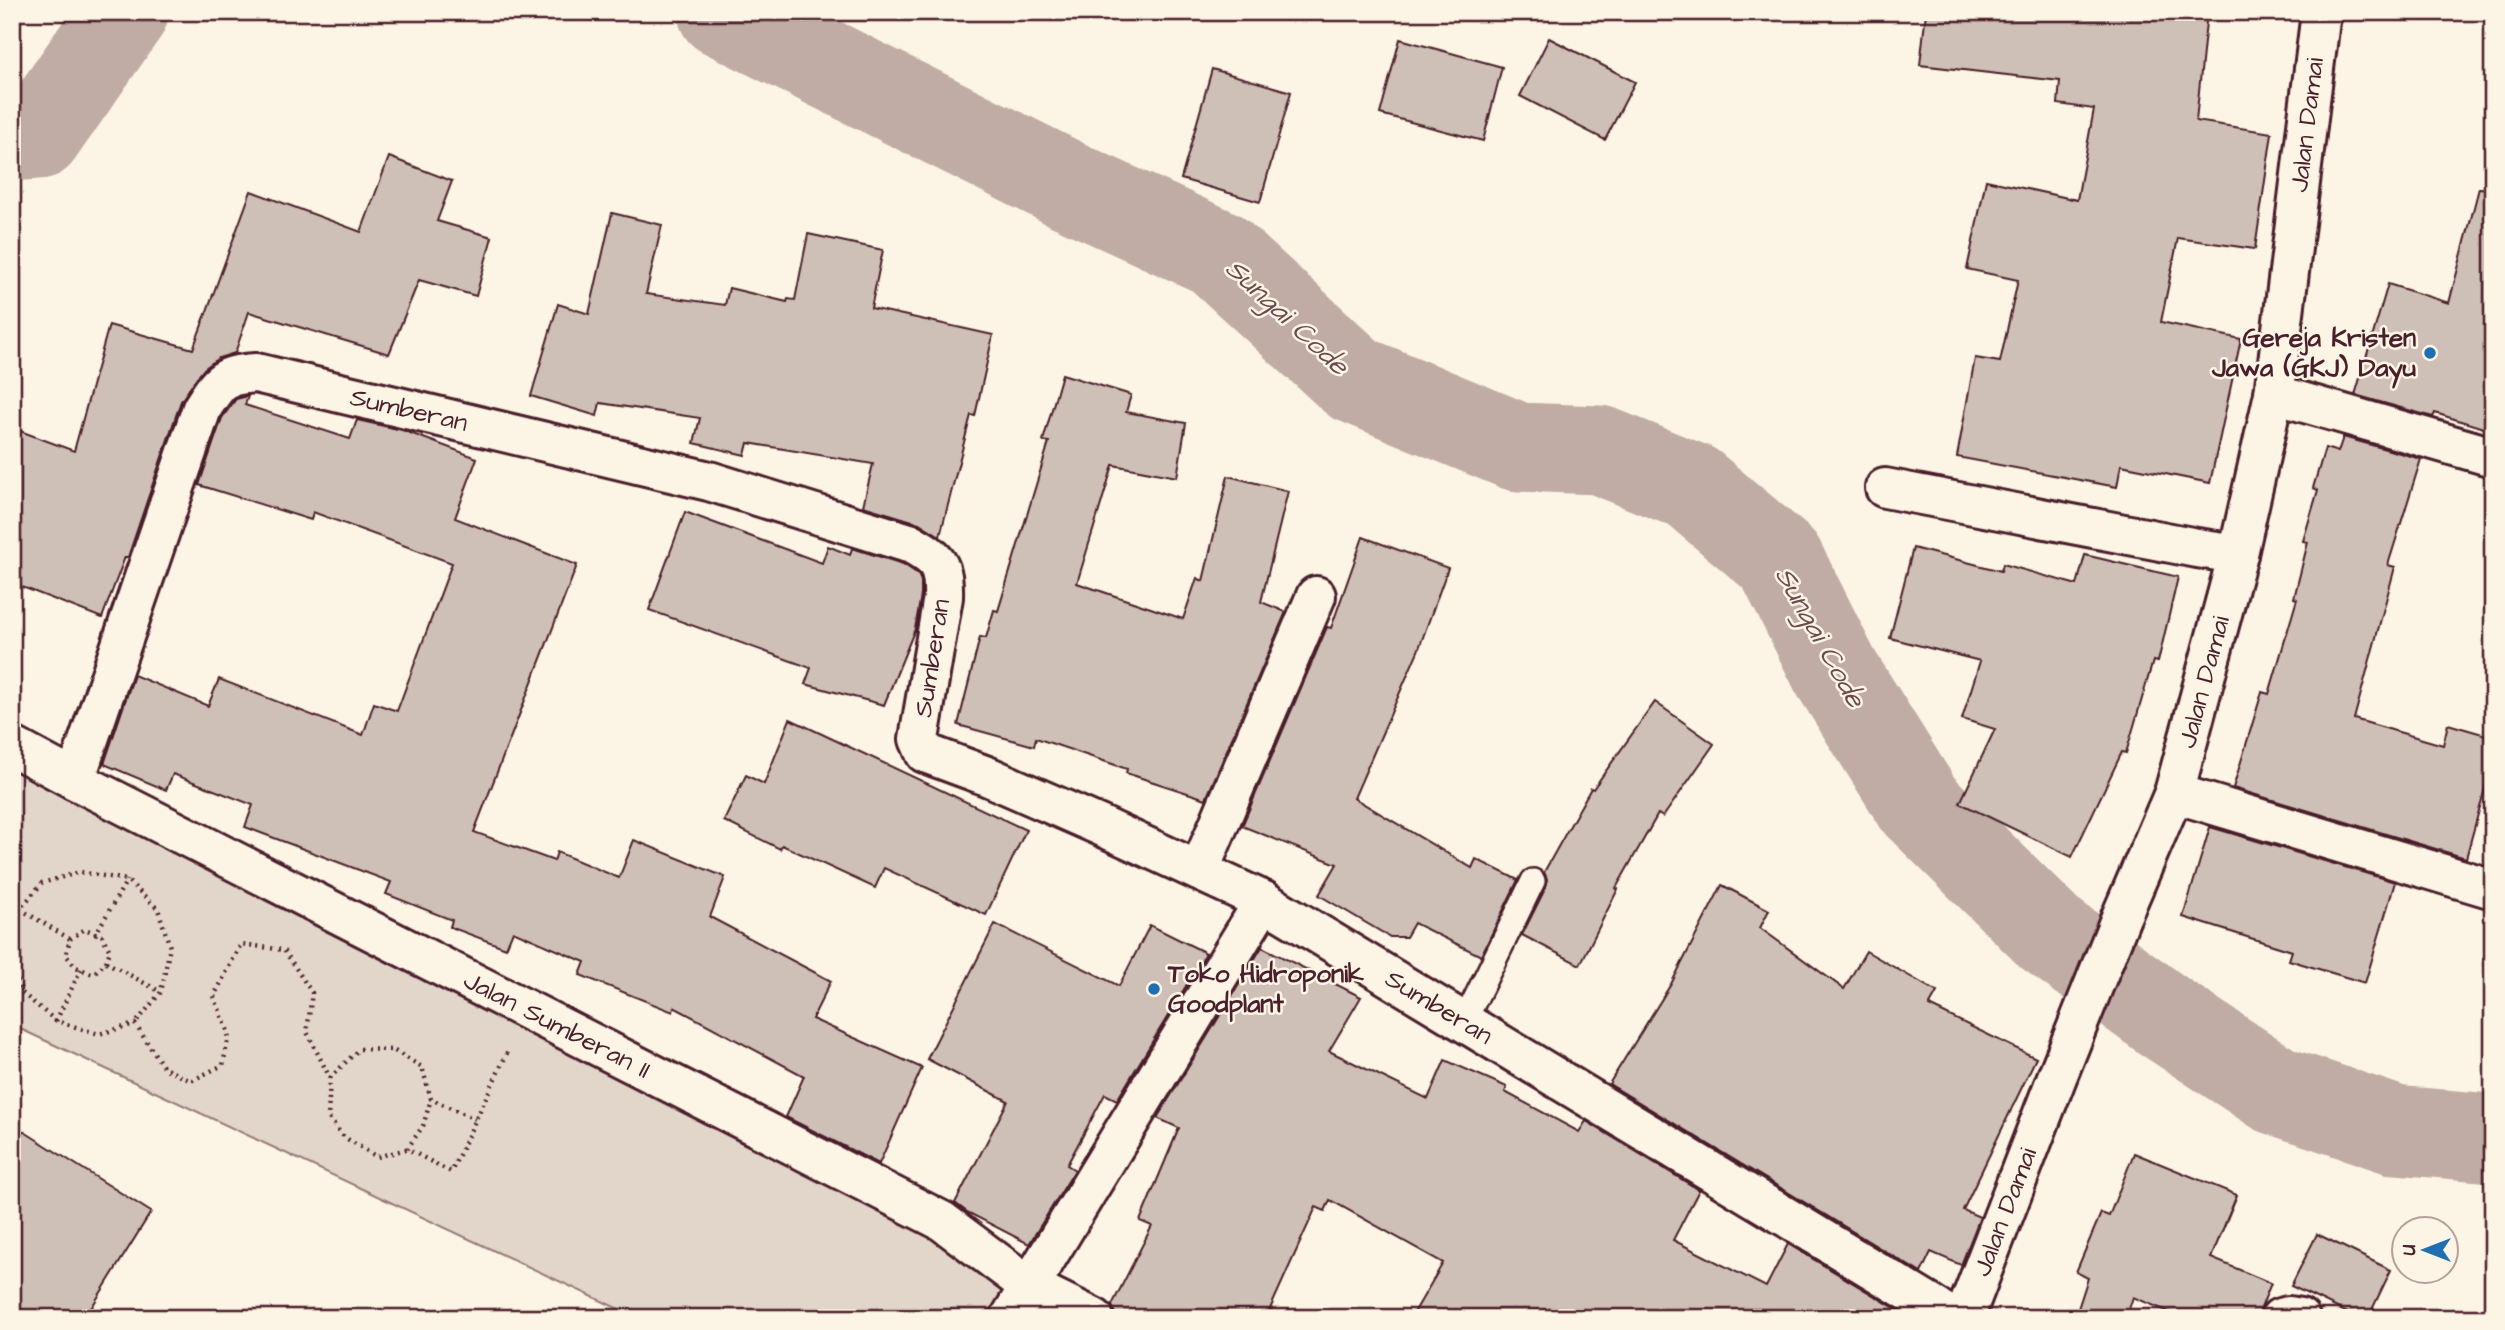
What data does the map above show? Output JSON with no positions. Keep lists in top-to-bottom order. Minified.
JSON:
{"streets":{"street":["Jalan Damai","Sumberan","Jalan Sumberan II"]},"crossings":[["Sumberan","Jalan Sumberan II"]],"water":["Sungai Code"],"places":["Gereja Kristen Jawa (GKJ) Dayu","Toko Hidroponik Goodplant"],"north":"left"}
